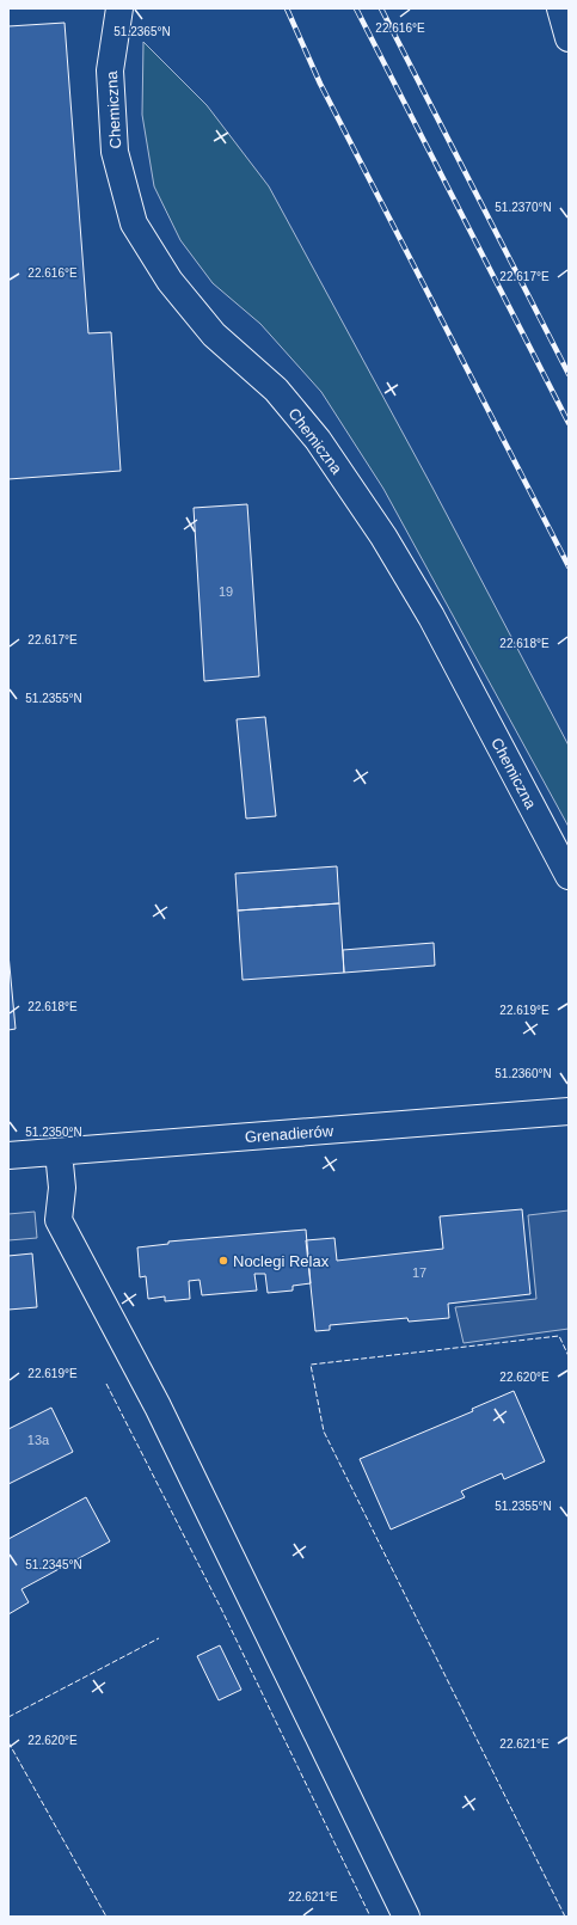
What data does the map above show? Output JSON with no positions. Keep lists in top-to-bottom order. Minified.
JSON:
{"streets":{"street":["Chemiczna","Grenadierów"]},"places":["Noclegi Relax"],"house_numbers":["19","17","13a"],"coordinates":["22.616°E","51.2365°N","51.2370°N","22.617°E","22.618°E","51.2355°N","22.619°E","51.2360°N","51.2350°N","22.620°E","51.2345°N","22.621°E"]}
